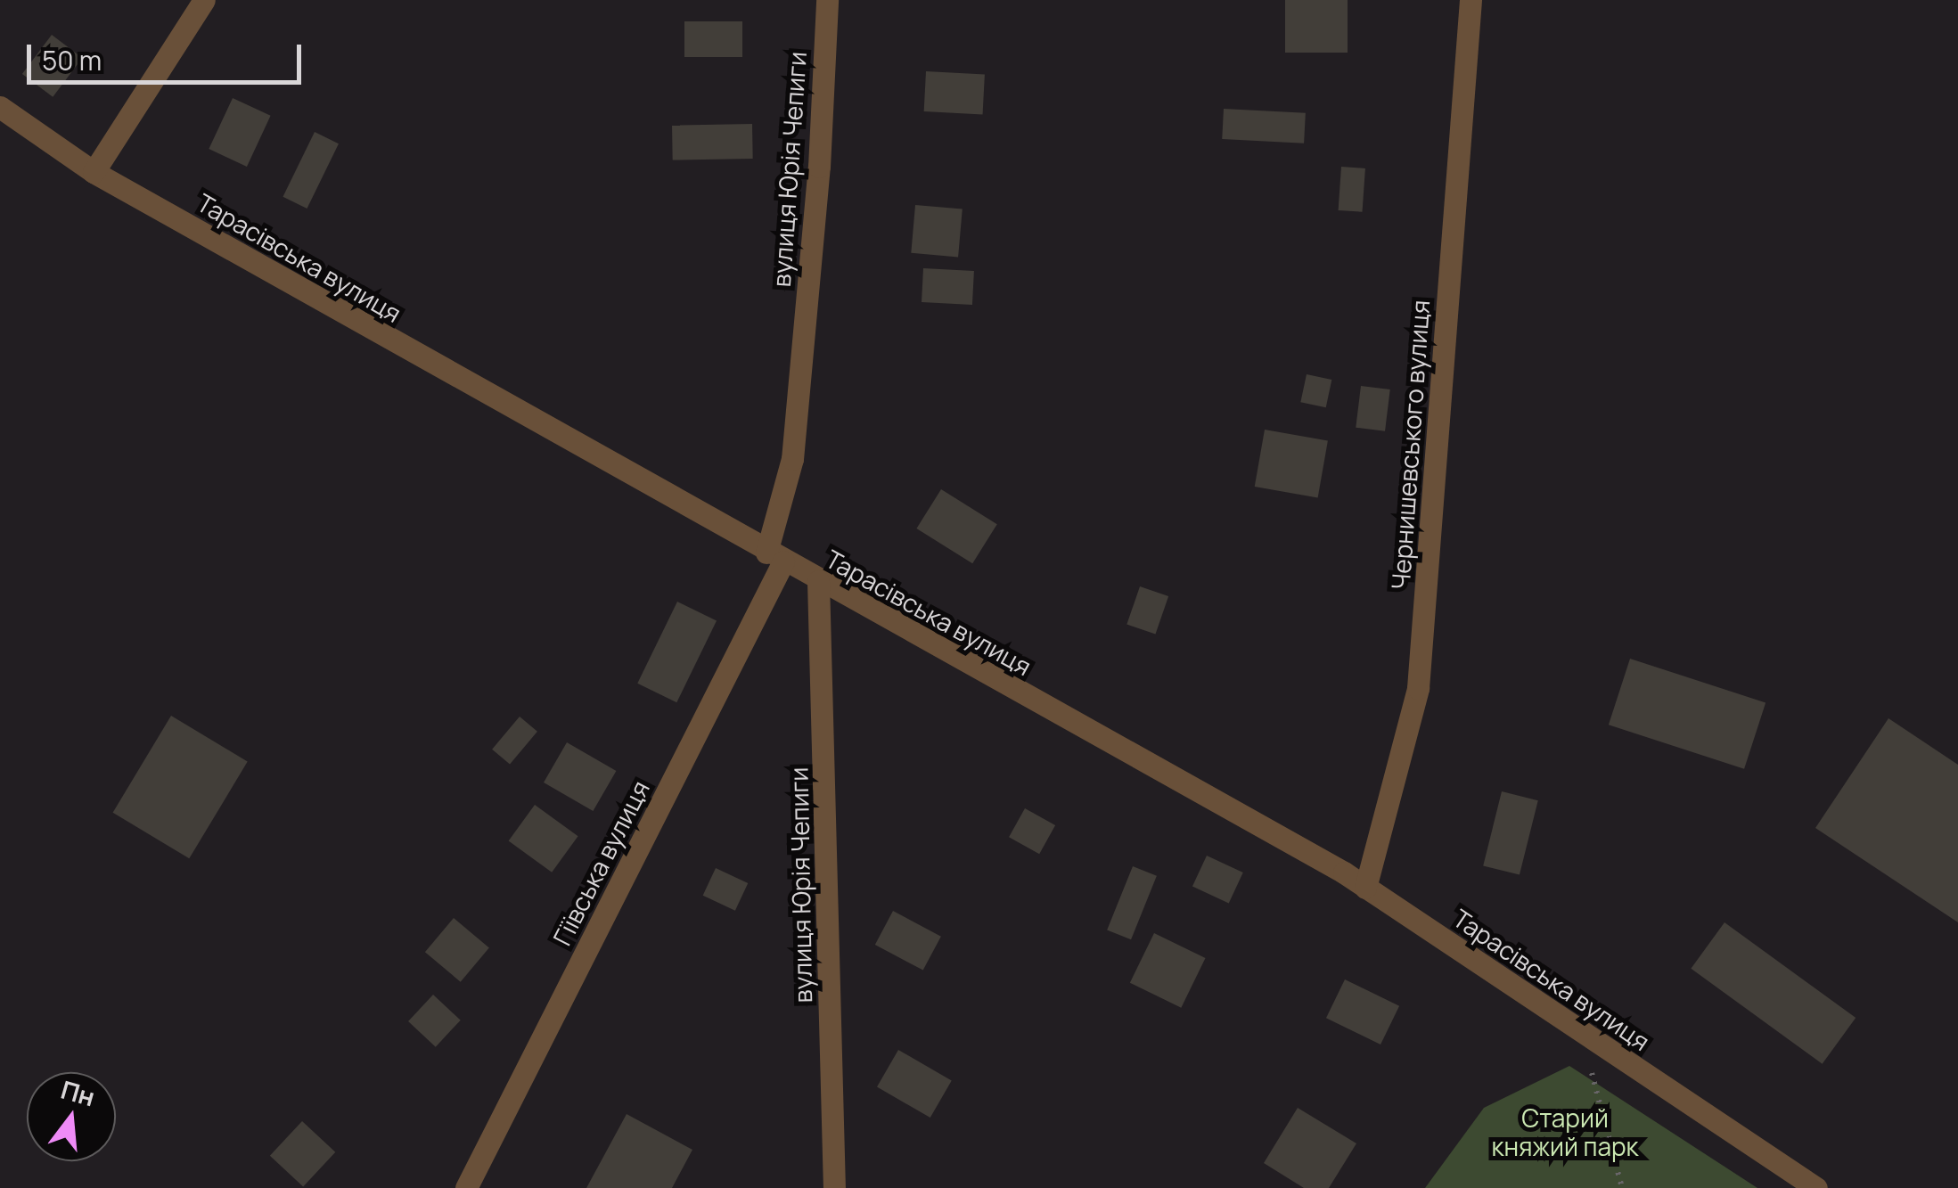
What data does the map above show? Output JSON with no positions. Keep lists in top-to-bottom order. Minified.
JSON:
{"streets":{"street":["вулиця Юрія Чепиги","Тарасівська вулиця","Чернишевського вулиця","Гіївська вулиця"]},"crossings":[["вулиця Юрія Чепиги","Тарасівська вулиця"],["вулиця Юрія Чепиги","Гіївська вулиця"],["Тарасівська вулиця","Чернишевського вулиця"],["Тарасівська вулиця","Гіївська вулиця"]],"parks":["Старий княжий парк"],"scale_bar":"50 m","north":"top"}
